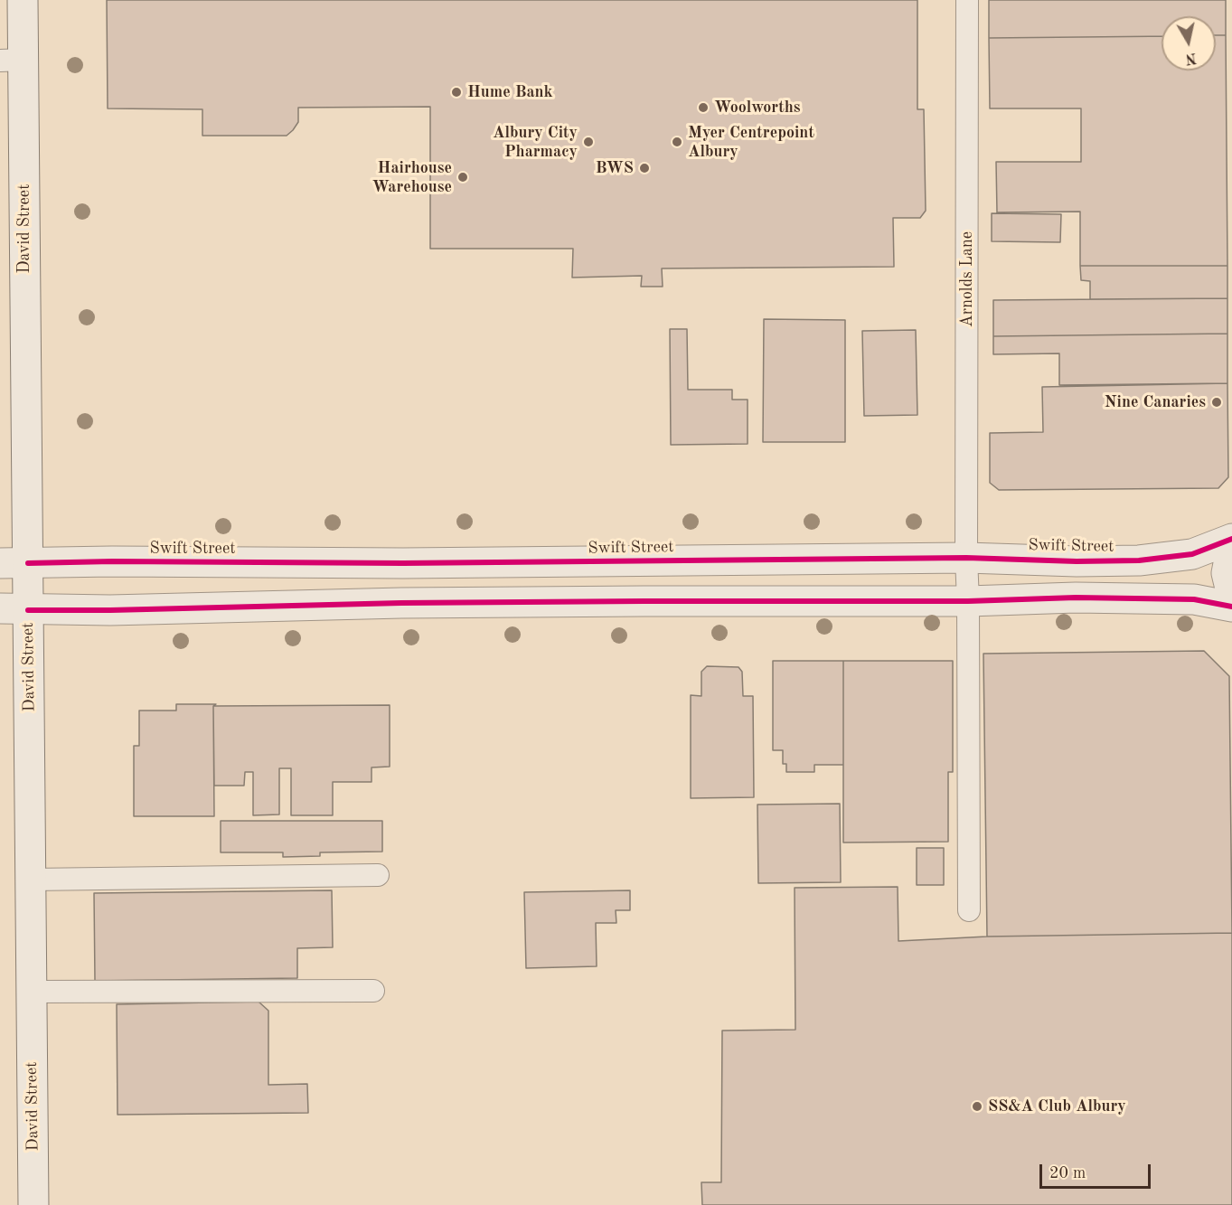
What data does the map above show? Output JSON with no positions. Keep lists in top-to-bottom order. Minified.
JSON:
{"streets":{"street":["David Street","Swift Street"],"lane":["Arnolds Lane"]},"crossings":[["David Street","Swift Street"],["Arnolds Lane","Swift Street"]],"places":["Hume Bank","Woolworths","Albury City Pharmacy","Myer Centrepoint Albury","BWS","Hairhouse Warehouse","Nine Canaries","SS&A Club Albury"],"scale_bar":"20 m","north":"bottom"}
